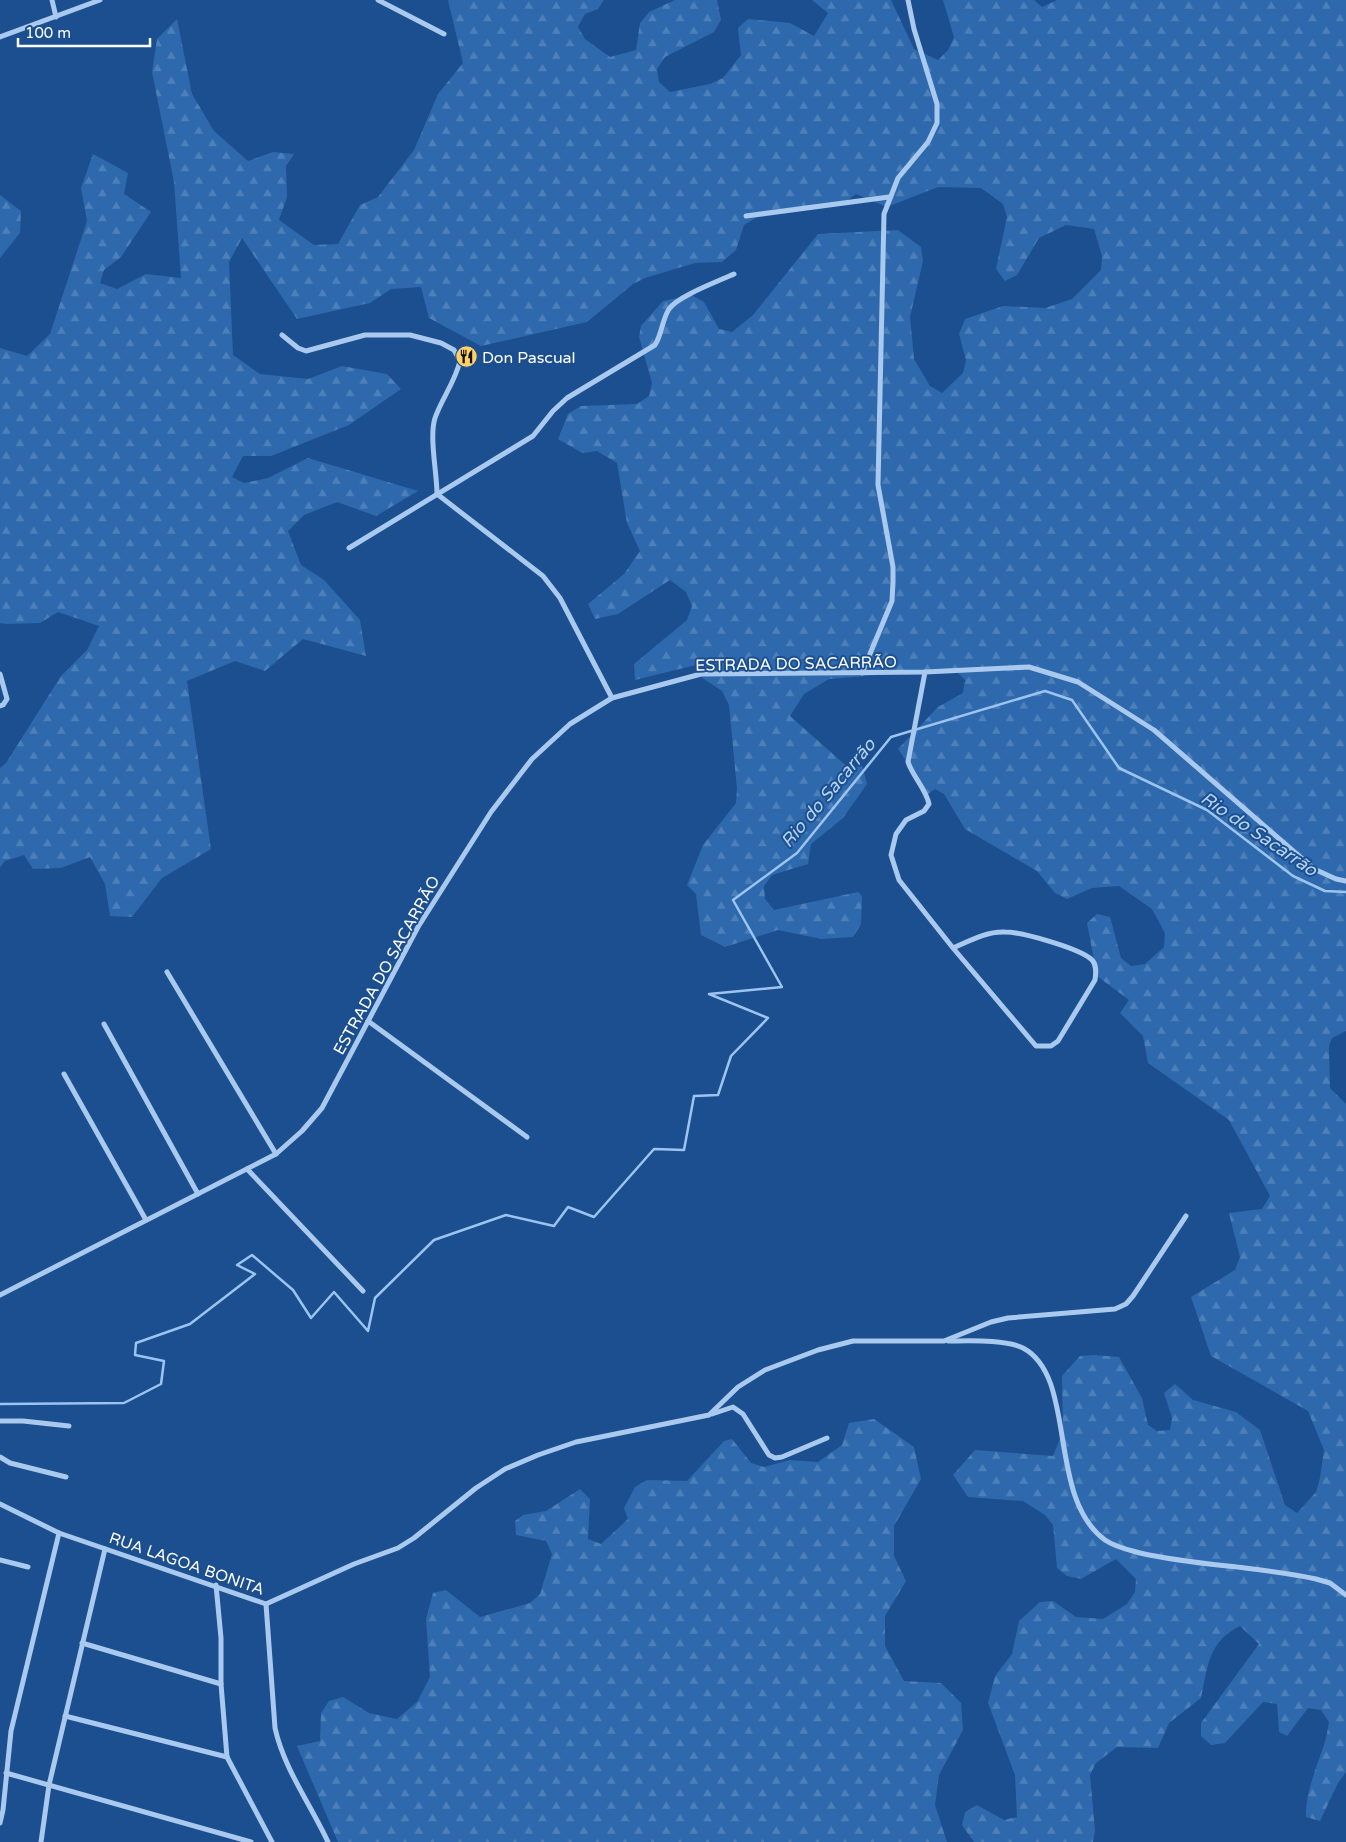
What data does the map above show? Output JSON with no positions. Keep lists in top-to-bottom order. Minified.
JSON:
{"streets":{"street":["ESTRADA DO SACARRÃO","RUA LAGOA BONITA"]},"water":["Rio do Sacarrão"],"places":{"restaurant":["Don Pascual"]},"scale_bar":"100 m"}
